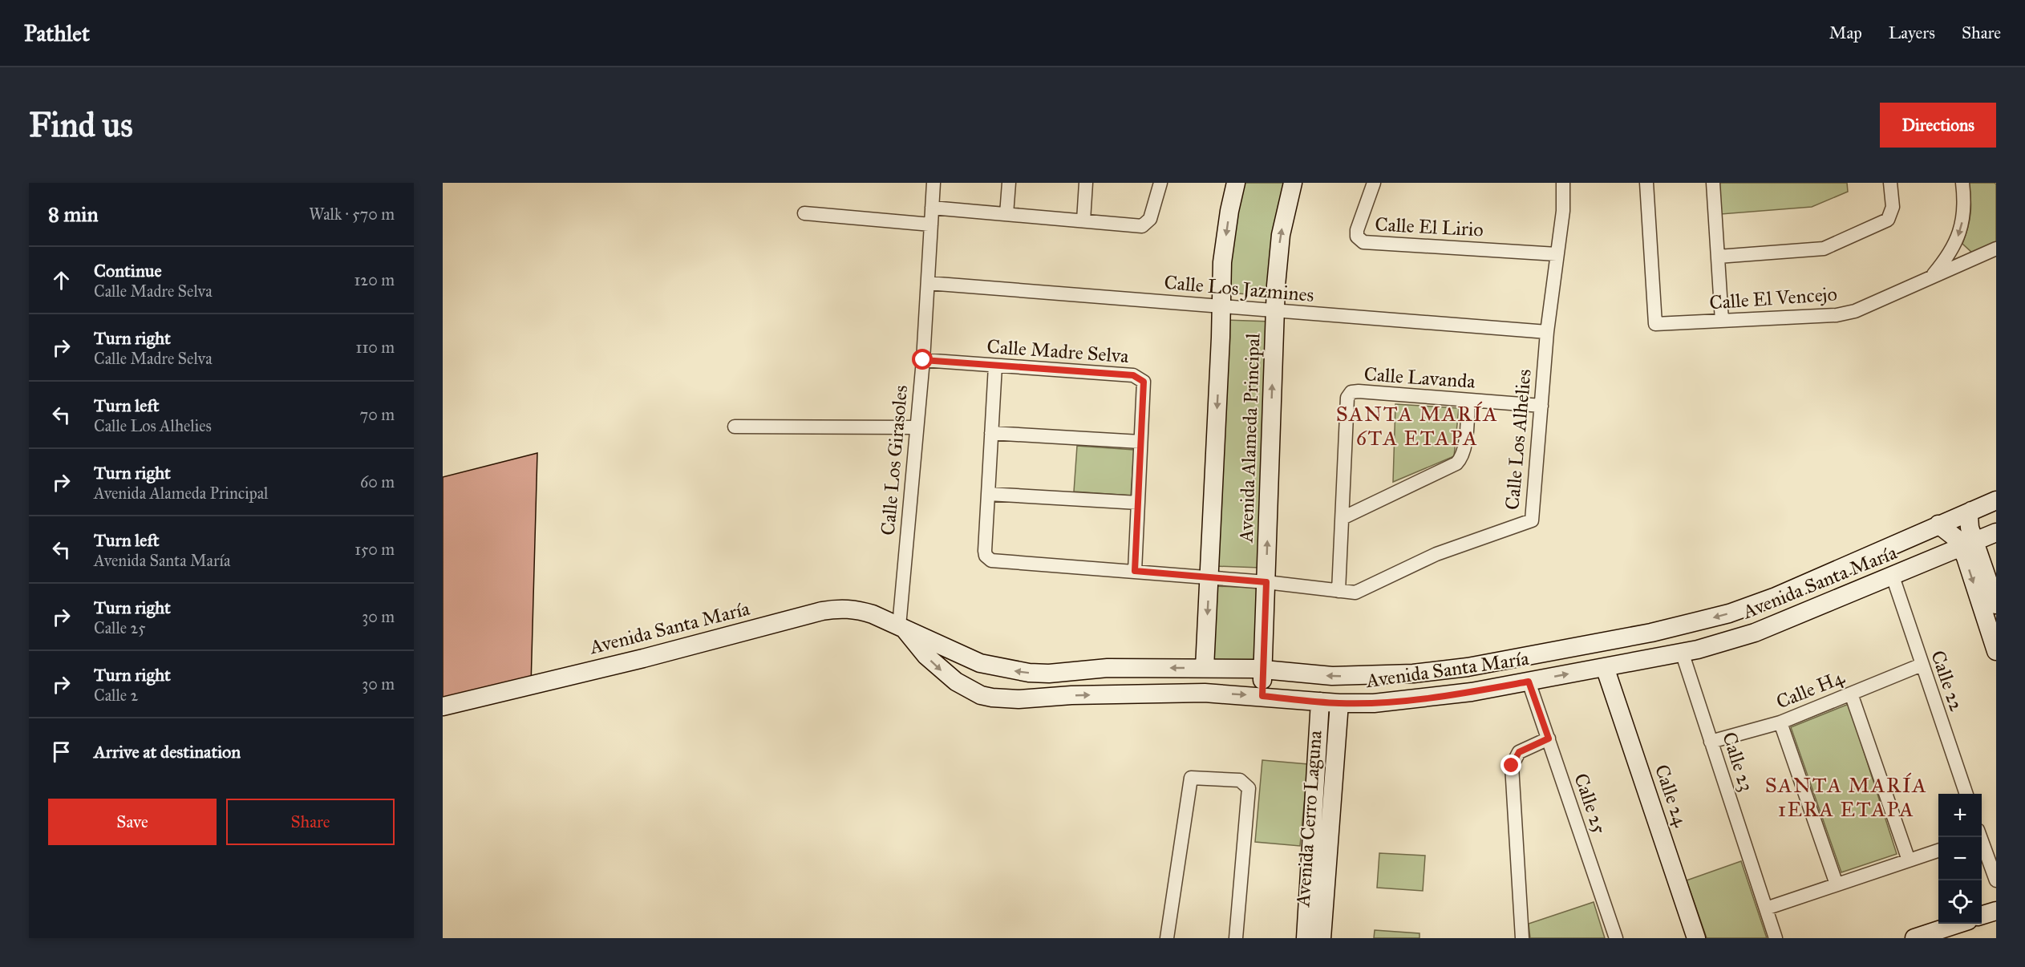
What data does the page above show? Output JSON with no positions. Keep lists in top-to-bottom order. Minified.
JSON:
{"streets":{"main road":["Avenida Alameda Principal","Avenida Santa María","Calle 24","Avenida Cerro Laguna"],"street":["Calle El Lirio","Calle Los Jazmines","Calle El Vencejo","Calle Madre Selva","Calle Lavanda","Calle Los Alhelies","Calle Los Girasoles","Calle 22","Calle H4","Calle 23","Calle 25"]},"crossings":[["Calle El Lirio","Calle Los Alhelies"],["Calle Los Jazmines","Avenida Alameda Principal"],["Calle Los Jazmines","Calle Los Alhelies"],["Calle Los Jazmines","Calle Los Girasoles"],["Calle Madre Selva","Calle Los Alhelies"],["Calle Madre Selva","Calle Los Girasoles"],["Calle Lavanda","Calle Los Alhelies"],["Avenida Alameda Principal","Calle Los Alhelies"],["Avenida Alameda Principal","Avenida Santa María"],["Calle Los Girasoles","Avenida Santa María"],["Avenida Santa María","Calle 22"],["Avenida Santa María","Calle 23"],["Avenida Santa María","Calle 24"],["Avenida Santa María","Calle 25"],["Avenida Santa María","Avenida Cerro Laguna"],["Calle 22","Calle H4"],["Calle H4","Calle 23"]],"districts":["SANTA MARÍA 6TA ETAPA","SANTA MARÍA 1ERA ETAPA"],"page":{"header":"Pathlet","nav":["Map","Layers","Share"],"buttons":["Directions",["Save","Share"]],"title":"Find us","heading":["8 min","Walk · 570 m"],"list":[["Continue","Calle Madre Selva","120 m"],["Turn right","Calle Madre Selva","110 m"],["Turn left","Calle Los Alhelies","70 m"],["Turn right","Avenida Alameda Principal","60 m"],["Turn left","Avenida Santa María","150 m"],["Turn right","Calle 25","30 m"],["Turn right","Calle 2","30 m"],"Arrive at destination"],"map_buttons":["+","−"]}}
